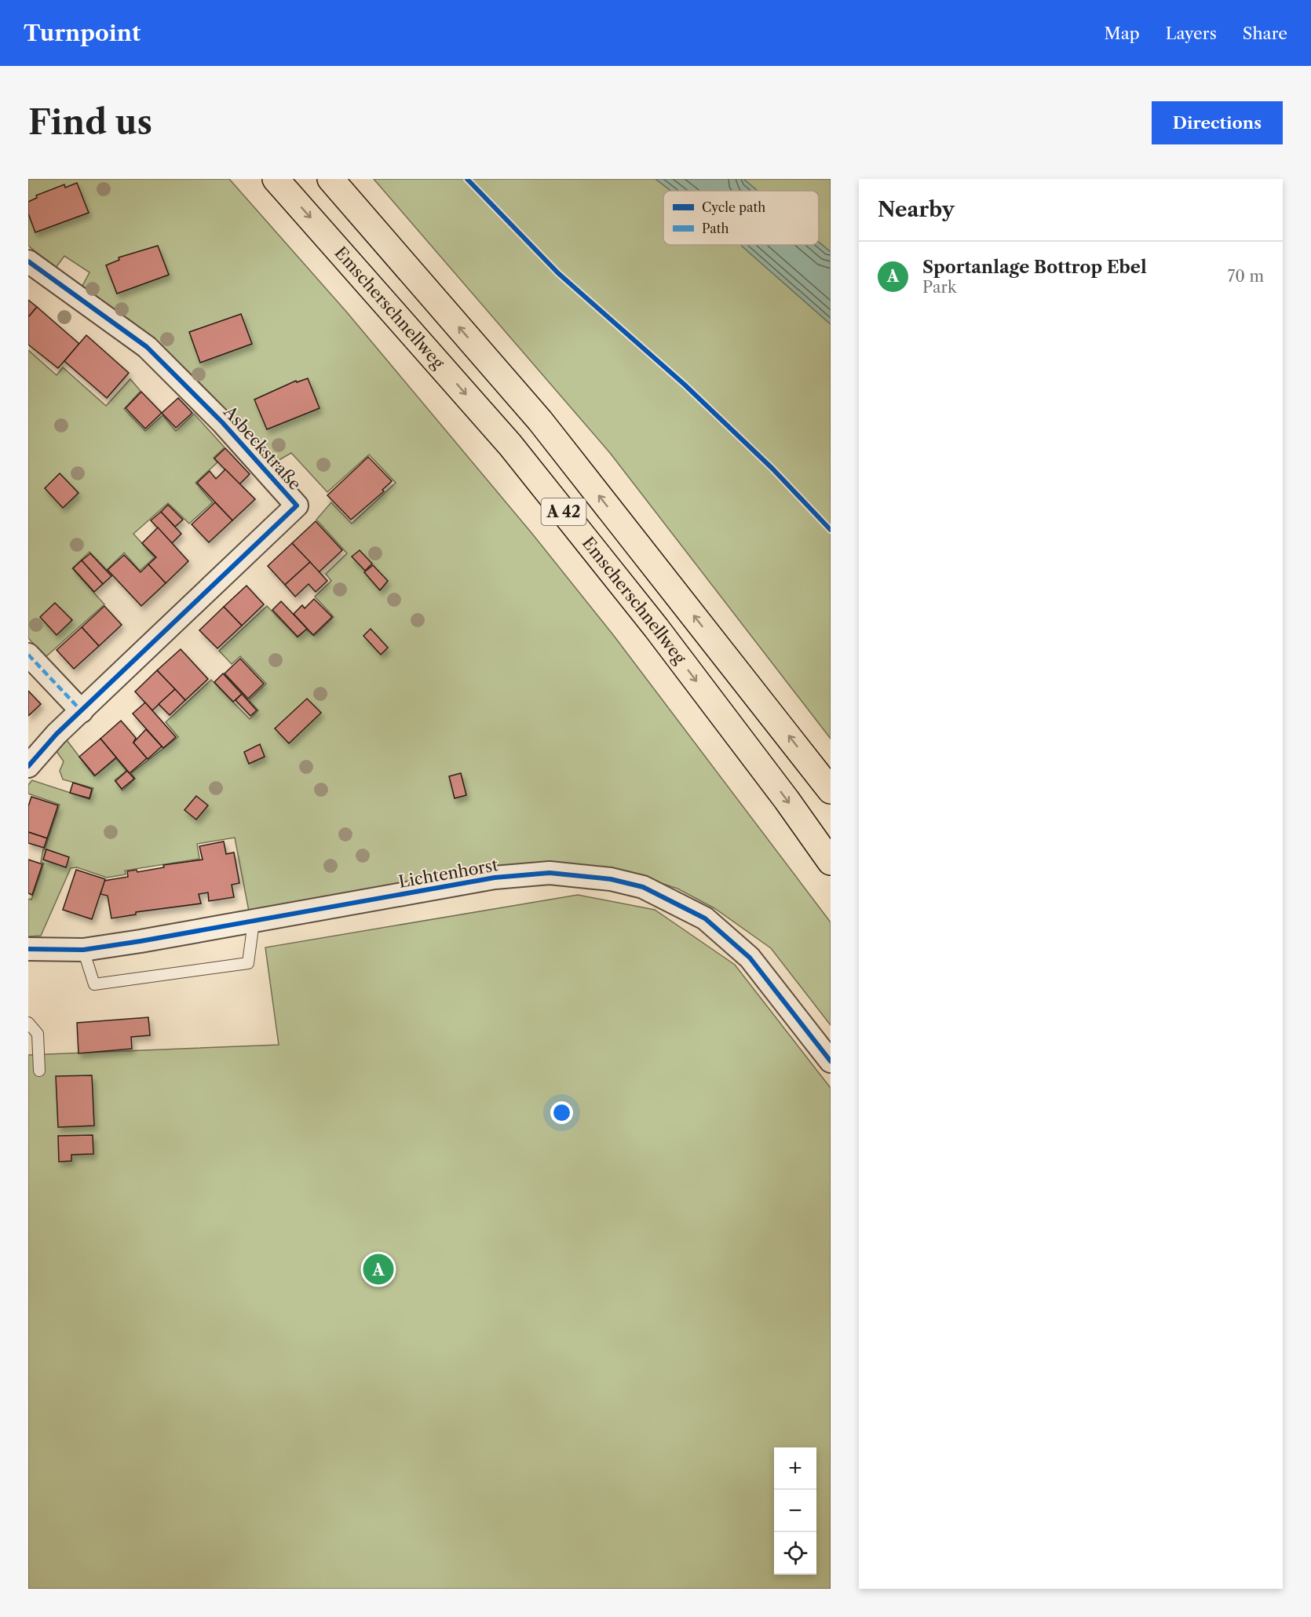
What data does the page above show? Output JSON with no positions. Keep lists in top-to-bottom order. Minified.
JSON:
{"streets":{"highway":["Emscherschnellweg","A 42"],"street":["Asbeckstraße","Lichtenhorst"]},"legend":["Cycle path","Path"],"page":{"header":"Turnpoint","nav":["Map","Layers","Share"],"buttons":"Directions","title":"Find us","heading":"Nearby","list":[{"mark":"A","name":"Sportanlage Bottrop Ebel","note":"Park","value":"70 m"}],"pins":"A","map_buttons":["+","−"]}}
